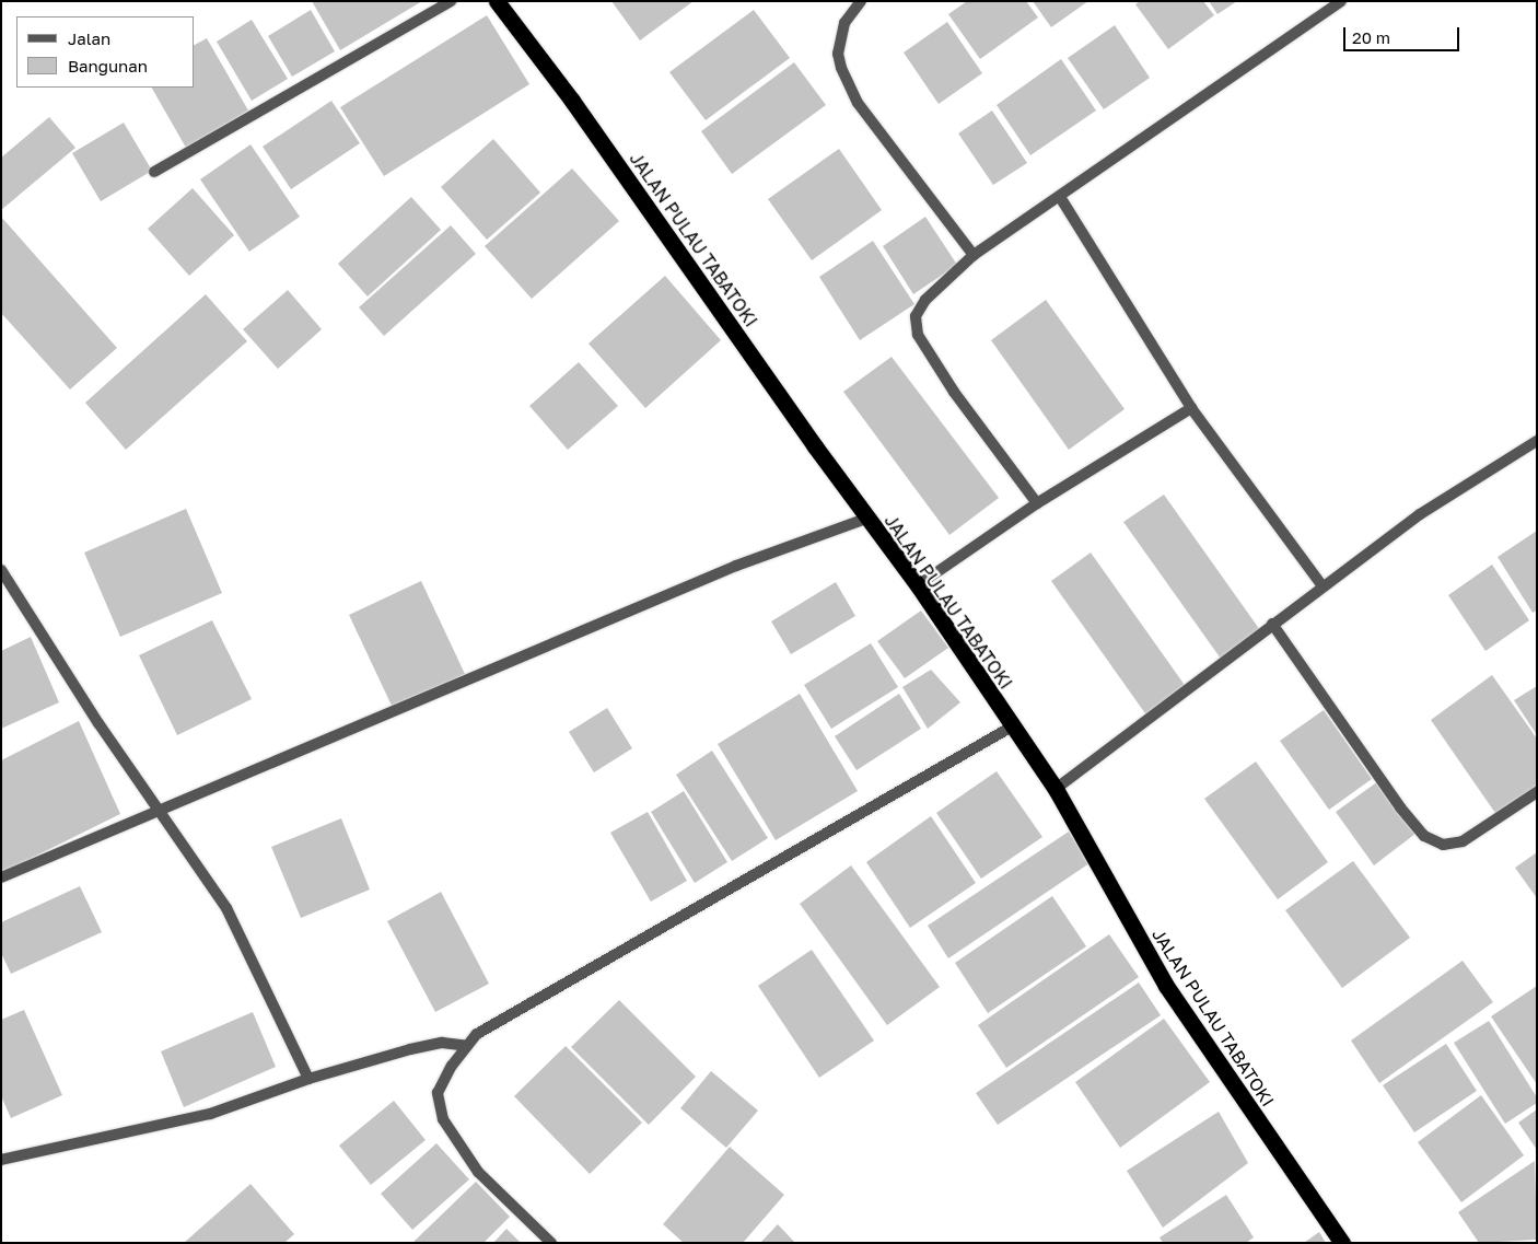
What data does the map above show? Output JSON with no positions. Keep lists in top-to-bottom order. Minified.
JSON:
{"streets":{"highway":["JALAN PULAU TABATOKI"]},"legend":["Jalan","Bangunan"],"scale_bar":"20 m"}
